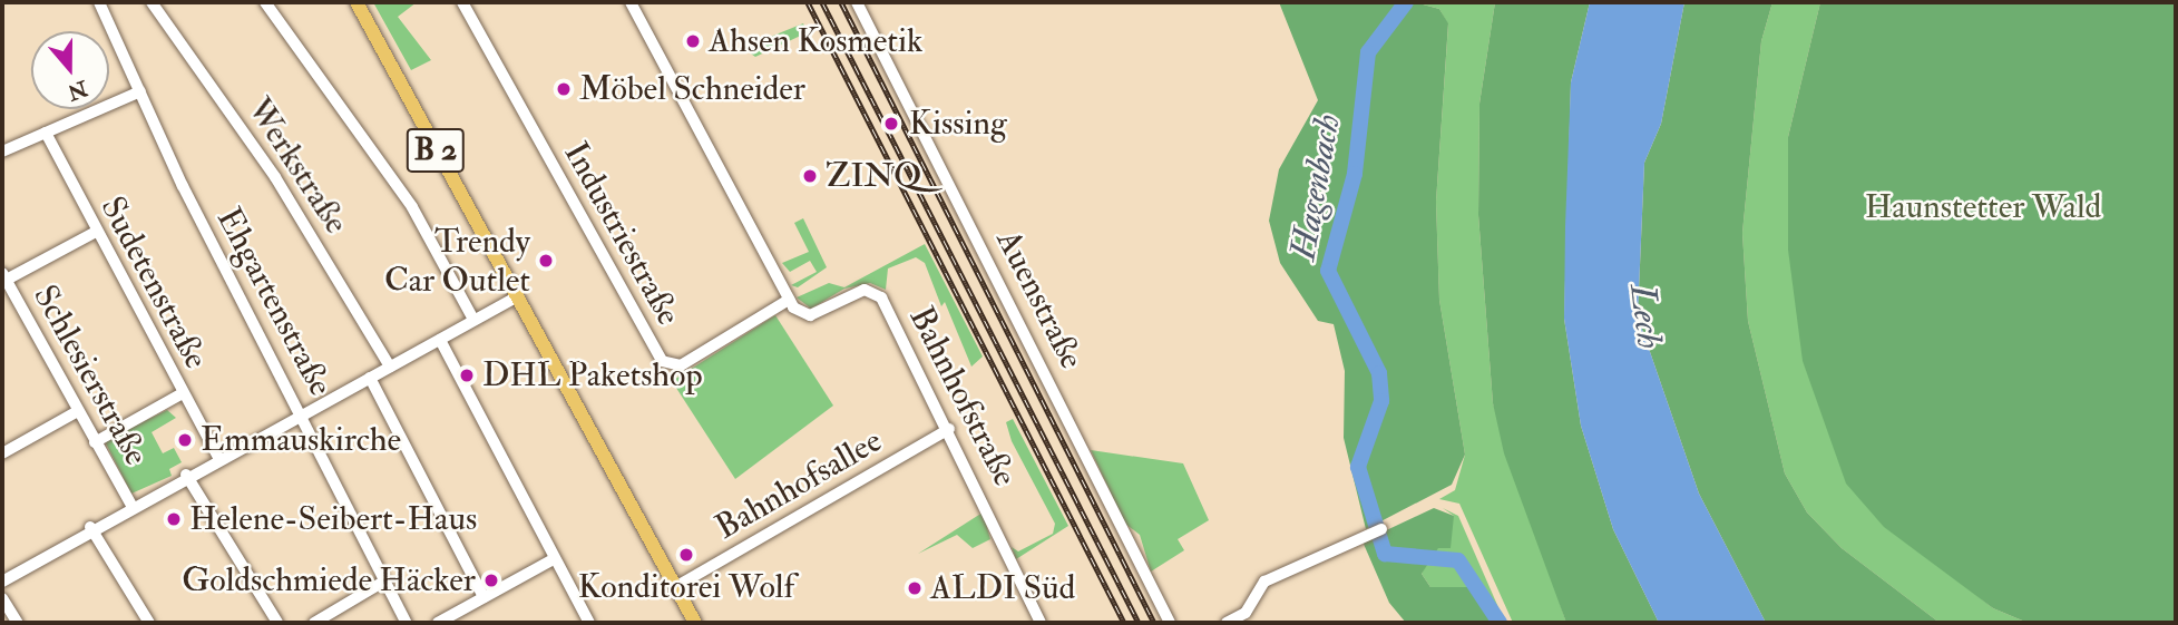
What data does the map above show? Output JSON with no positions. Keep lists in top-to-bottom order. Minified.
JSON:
{"streets":{"main road":["B 2"],"street":["Werkstraße","Industriestraße","Sudetenstraße","Auenstraße","Ehgartenstraße","Schlesierstraße","Bahnhofstraße","Bahnhofsallee"]},"crossings":[["B 2","Bahnhofsallee"],["Industriestraße","Bahnhofstraße"],["Bahnhofstraße","Bahnhofsallee"]],"water":["Hagenbach","Lech"],"parks":["Haunstetter Wald"],"places":["Ahsen Kosmetik","Möbel Schneider","Kissing","ZINQ","Trendy Car Outlet","DHL Paketshop","Emmauskirche","Helene-Seibert-Haus","Konditorei Wolf","Goldschmiede Häcker","ALDI Süd"],"north":"bottom"}
